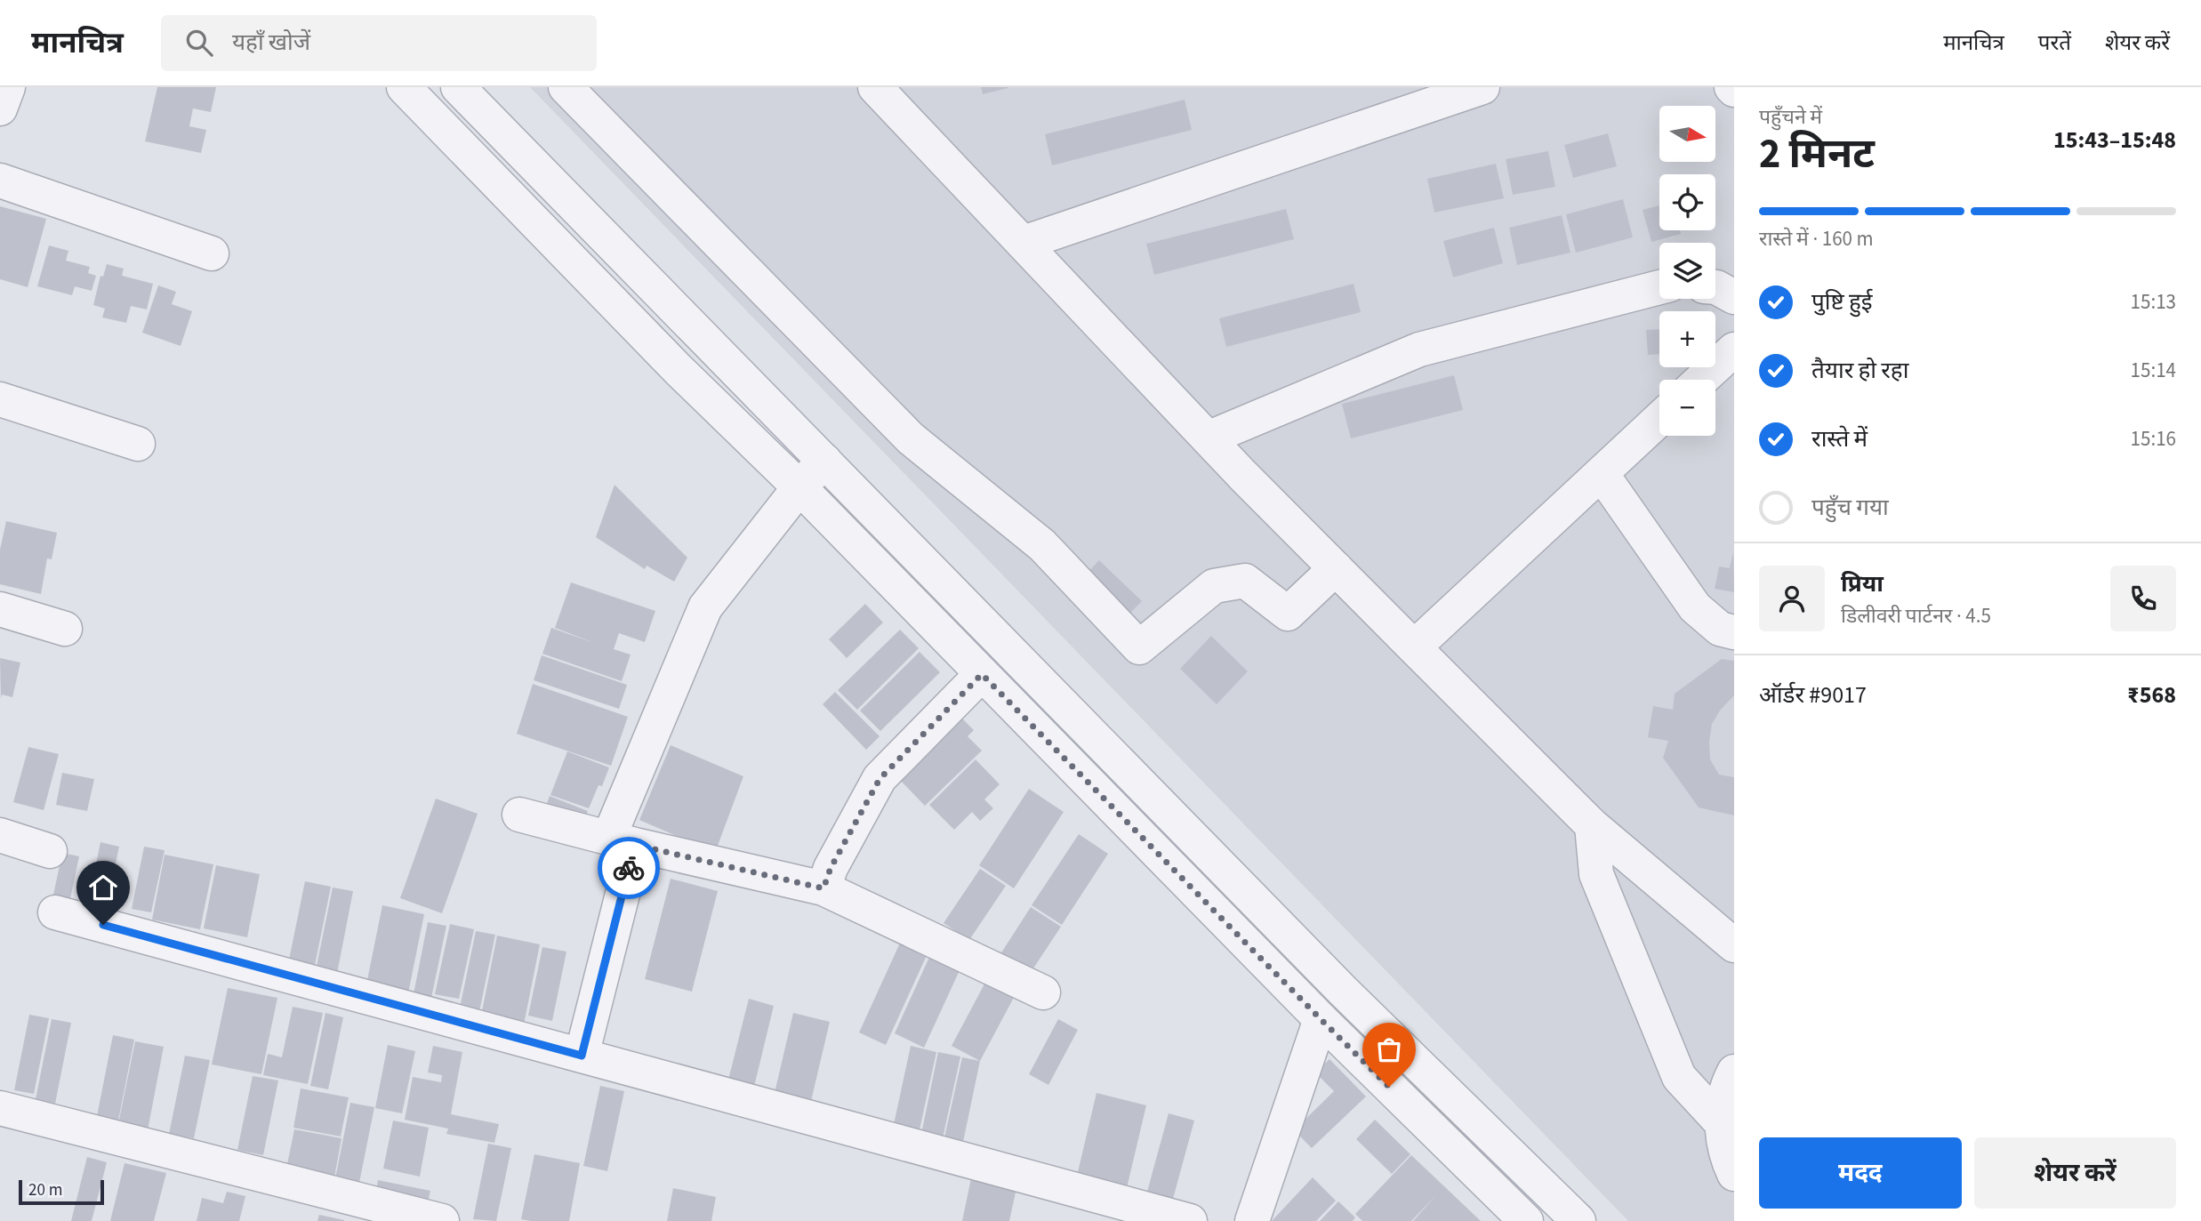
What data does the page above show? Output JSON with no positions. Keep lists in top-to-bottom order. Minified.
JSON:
{"scale_bar":"20 m","north":"right","page":{"header":"मानचित्र","search":"यहाँ खोजें","nav":["मानचित्र","परतें","शेयर करें"],"heading":["2 मिनट","पहुँचने में","15:43–15:48"],"panel":["प्रिया","डिलीवरी पार्टनर · 4.5","ऑर्डर #9017","₹568"],"map_buttons":["+","−"],"bar":"रास्ते में · 160 m","list":[["पुष्टि हुई","15:13"],["तैयार हो रहा","15:14"],["रास्ते में","15:16"],"पहुँच गया"],"buttons":["मदद","शेयर करें"],"scale":"20 m"}}
